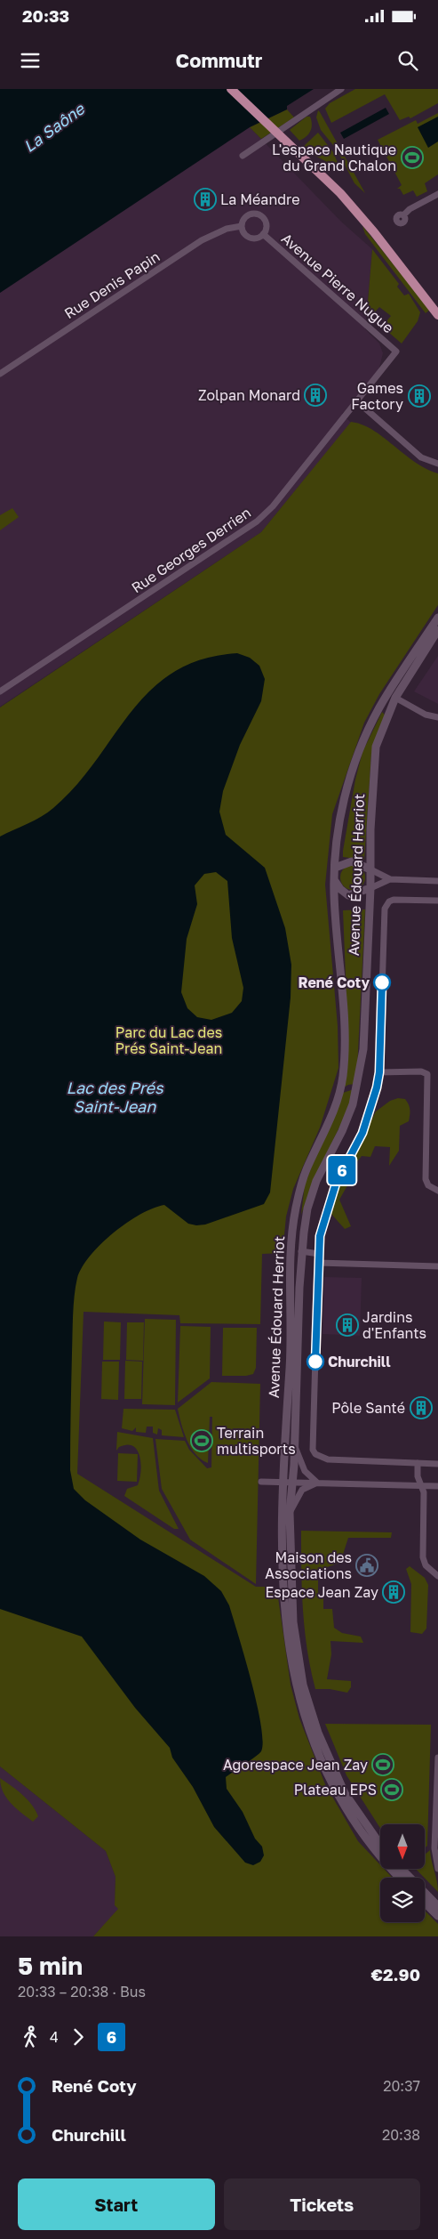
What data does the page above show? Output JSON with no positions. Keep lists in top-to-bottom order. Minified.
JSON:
{"streets":{"main road":["Avenue Édouard Herriot"],"street":["Avenue Pierre Nugue","Rue Denis Papin","Rue Georges Derrien"]},"crossings":[["Avenue Pierre Nugue","Rue Denis Papin"],["Avenue Pierre Nugue","Rue Georges Derrien"]],"water":["La Saône","Lac des Prés Saint-Jean"],"parks":["Parc du Lac des Prés Saint-Jean"],"places":{"sports":["L'espace Nautique du Grand Chalon","Terrain multisports","Agorespace Jean Zay","Plateau EPS"],"building":["La Méandre","Zolpan Monard","Games Factory","Jardins d'Enfants","Pôle Santé","Espace Jean Zay"],"other":["René Coty","Churchill"],"public building":["Maison des Associations"]},"lines":["bus line 6"],"north":"bottom","page":{"status":"20:33","header":"Commutr","on_map":"6","heading":["5 min","20:33 – 20:38 · Bus","€2.90"],"legs":["4","6"],"list":[{"name":"René Coty","value":"20:37"},{"name":"Churchill","value":"20:38"}],"buttons":["Start","Tickets"]}}
